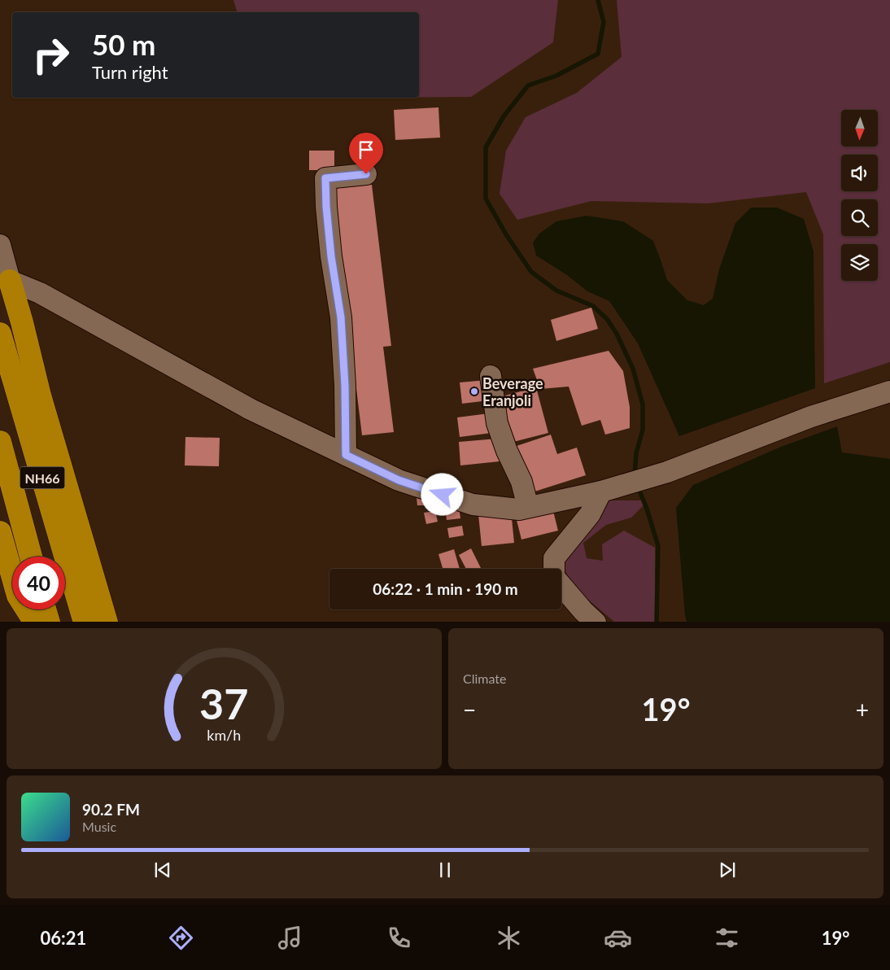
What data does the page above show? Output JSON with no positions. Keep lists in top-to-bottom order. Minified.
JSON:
{"streets":{"highway":["NH66"]},"places":["Beverage Eranjoli"],"north":"bottom","page":{"turn":["50 m","Turn right"],"limit":"40","trip":"06:22 · 1 min · 190 m","tile":"Climate","heat":["−","19°","+"],"song":["90.2 FM","Music"],"tabs":["06:21","19°"],"gauge":["37","km/h"]}}
